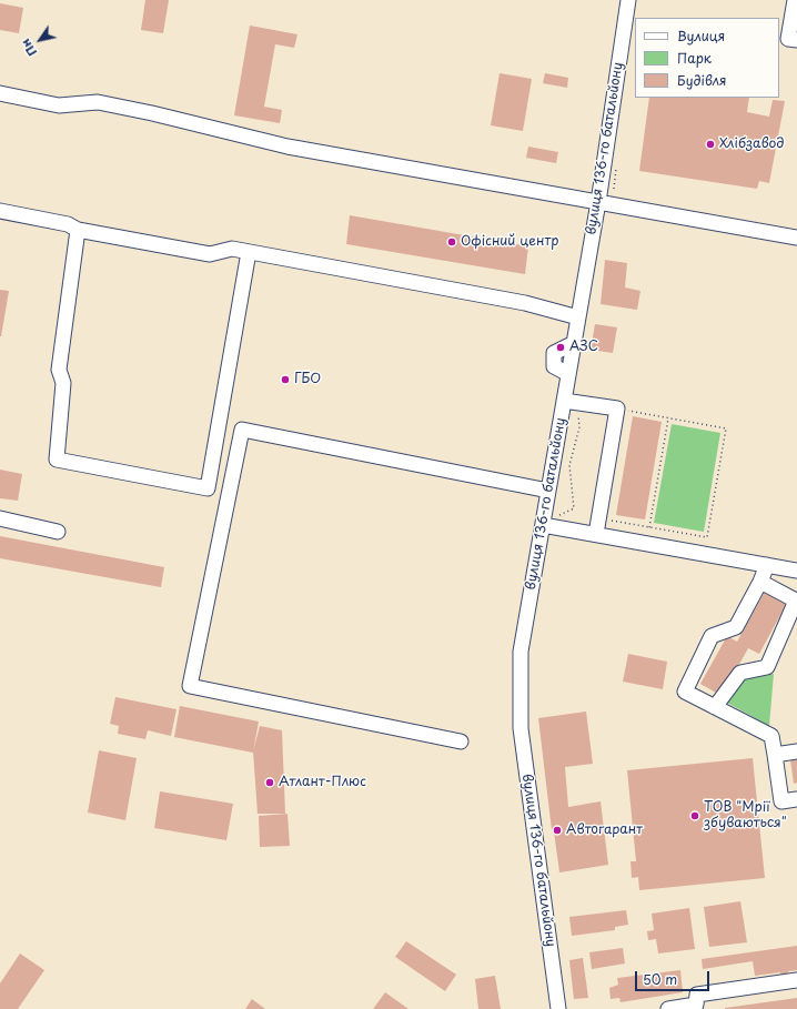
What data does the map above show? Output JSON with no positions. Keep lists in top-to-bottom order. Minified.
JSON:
{"streets":{"street":["вулиця 136-го батальйону"]},"places":["Хлібзавод","Офісний центр","АЗС","ГБО","Атлант-Плюс","ТОВ \"Мрії збуваються\"","Автогарант"],"legend":["Вулиця","Парк","Будівля"],"scale_bar":"50 m","north":"bottom left"}
